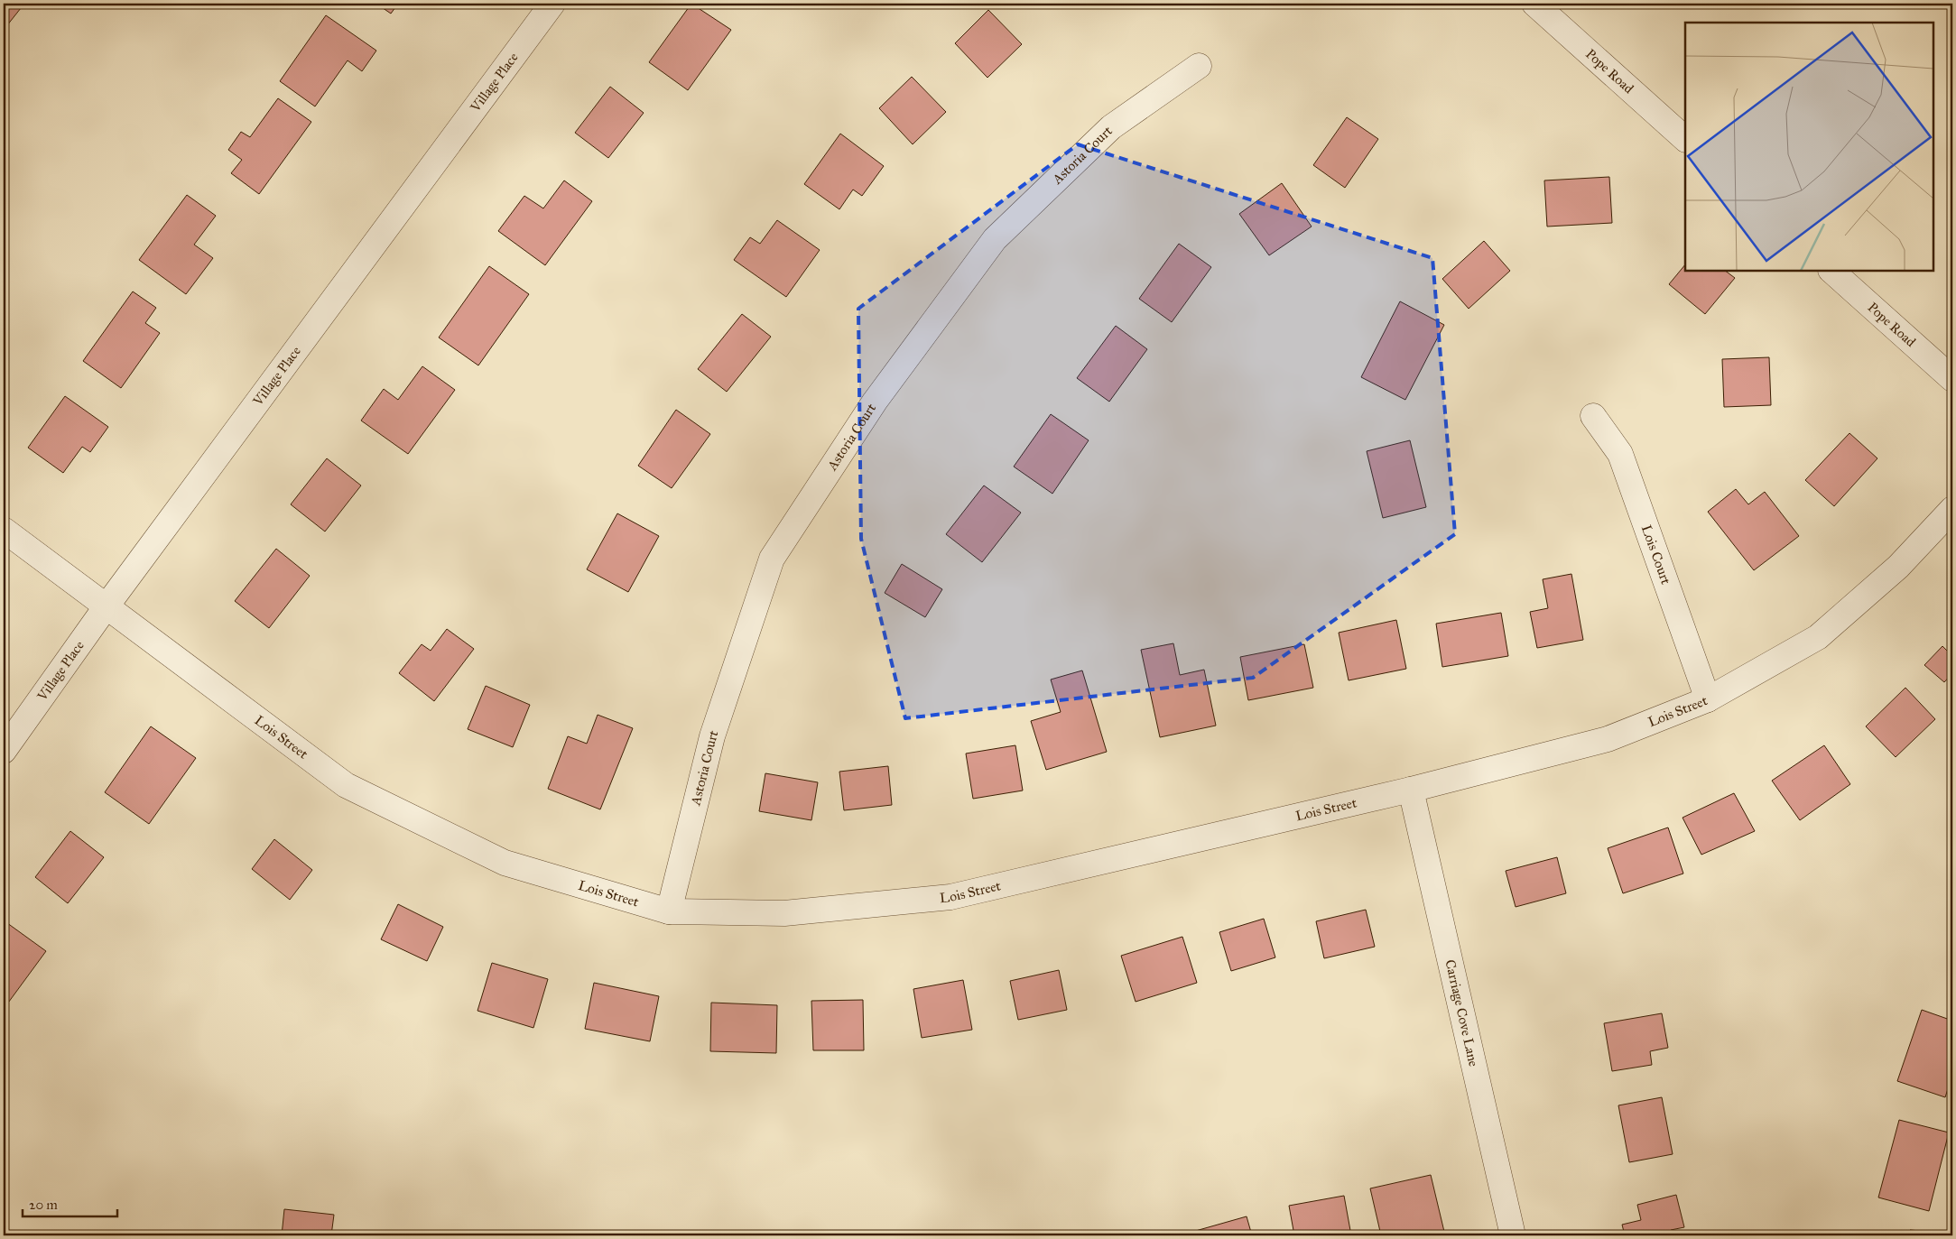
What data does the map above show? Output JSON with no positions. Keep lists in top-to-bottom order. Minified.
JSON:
{"streets":{"street":["Pope Road","Village Place","Astoria Court","Lois Court","Lois Street","Carriage Cove Lane"]},"crossings":[["Village Place","Lois Street"],["Astoria Court","Lois Street"],["Lois Court","Lois Street"],["Lois Street","Carriage Cove Lane"]],"scale_bar":"20 m"}
